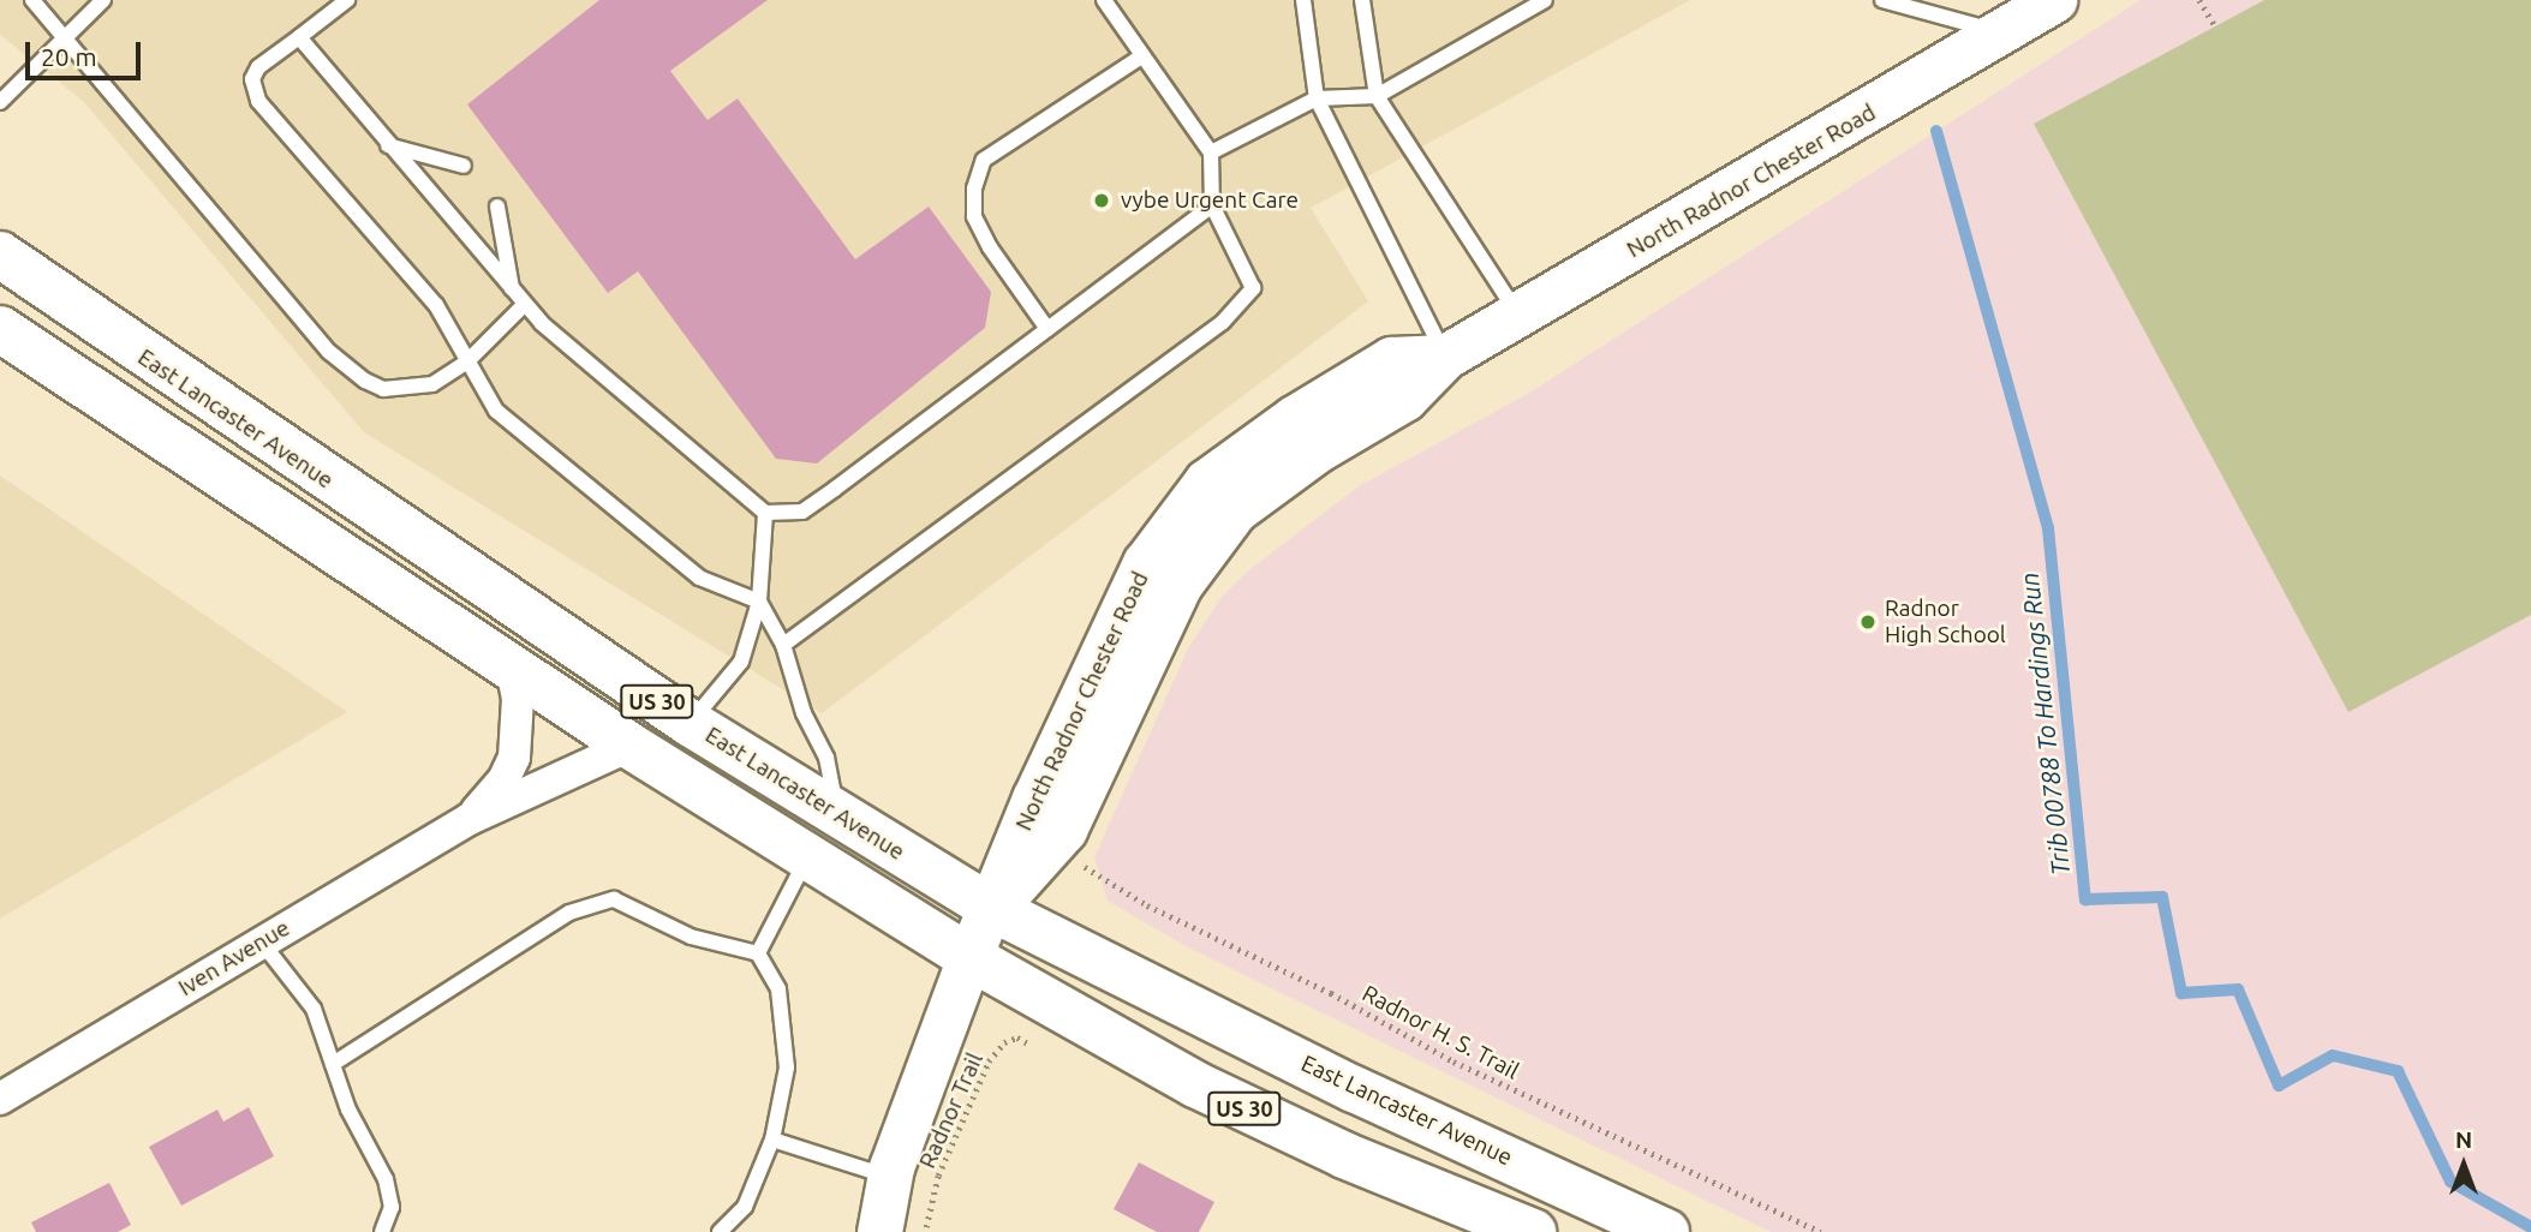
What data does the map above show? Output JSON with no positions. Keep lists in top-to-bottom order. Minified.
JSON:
{"streets":{"highway":["East Lancaster Avenue","US 30"],"main road":["North Radnor Chester Road"],"street":["Iven Avenue"],"path":["Radnor H. S. Trail","Radnor Trail"]},"crossings":[["North Radnor Chester Road","East Lancaster Avenue"],["North Radnor Chester Road","US 30"],["North Radnor Chester Road","Radnor H. S. Trail"],["US 30","Iven Avenue"]],"water":["Trib 00788 To Hardings Run"],"places":["vybe Urgent Care","Radnor High School"],"scale_bar":"20 m","north":"top"}
